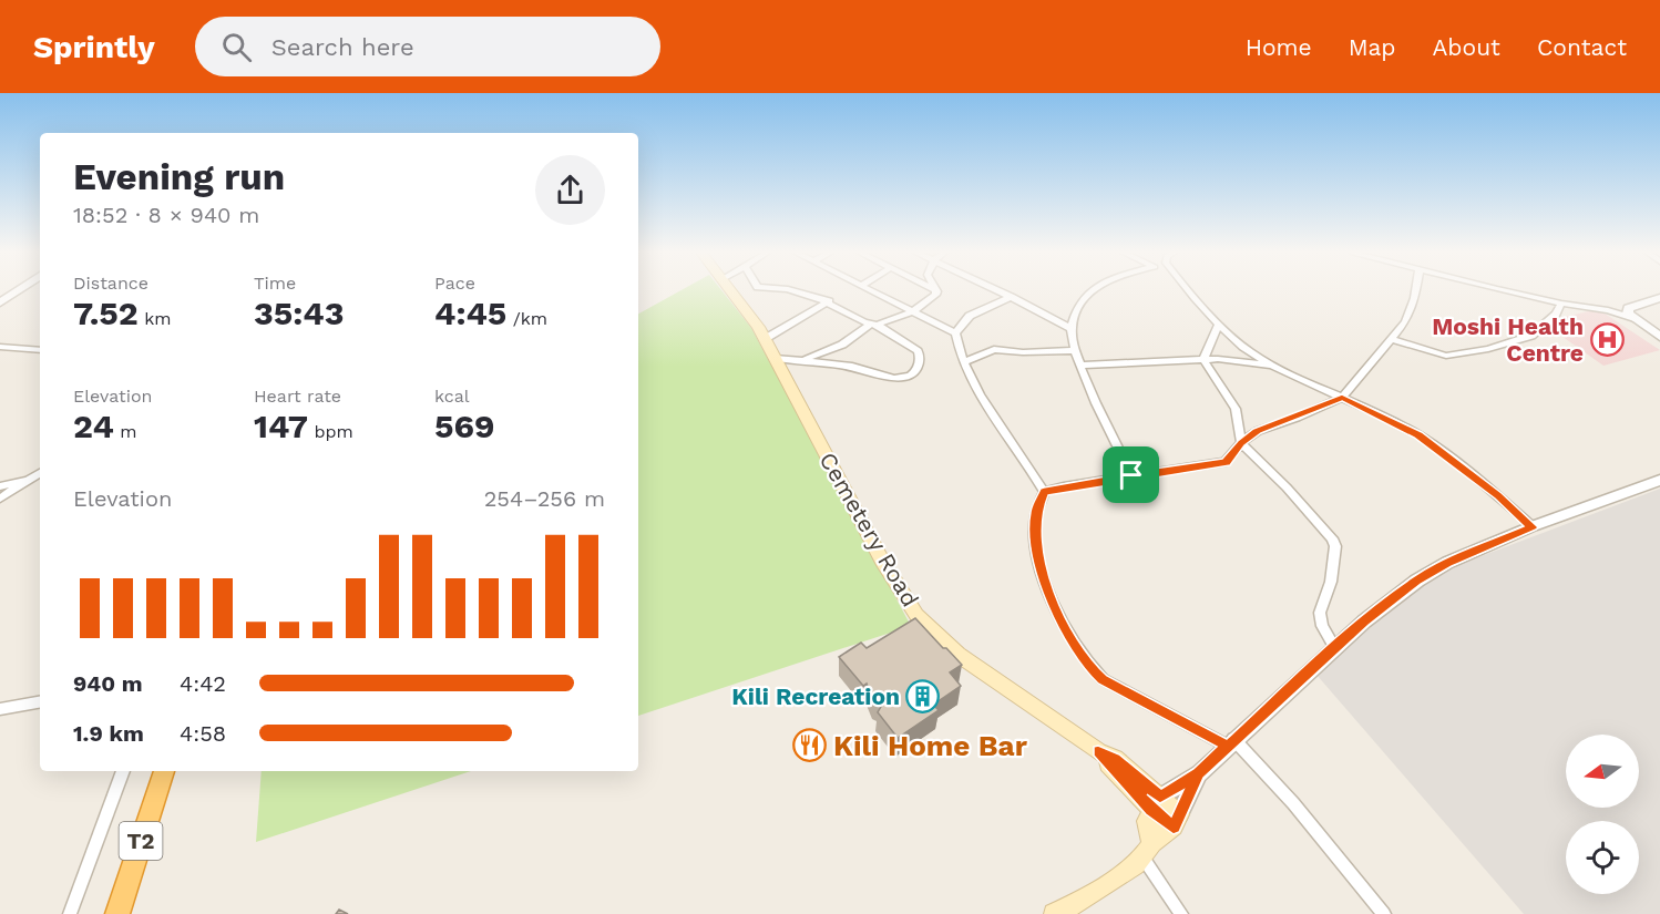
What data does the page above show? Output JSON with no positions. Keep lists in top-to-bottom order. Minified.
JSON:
{"streets":{"highway":["T2"],"main road":["Cemetery Road"]},"places":{"hospital":["Moshi Health Centre"],"building":["Kili Recreation"],"restaurant":["Kili Home Bar"]},"north":"left","page":{"header":"Sprintly","search":"Search here","nav":["Home","Map","About","Contact"],"heading":["Evening run","18:52 · 8 × 940 m"],"stats":[["Distance","7.52 km"],["Time","35:43"],["Pace","4:45 /km"],["Elevation","24 m"],["Heart rate","147 bpm"],["kcal","569"]],"chart":["Elevation","254–256 m"],"list":[{"name":"940 m","note":"4:42"},{"name":"1.9 km","note":"4:58"}]}}
